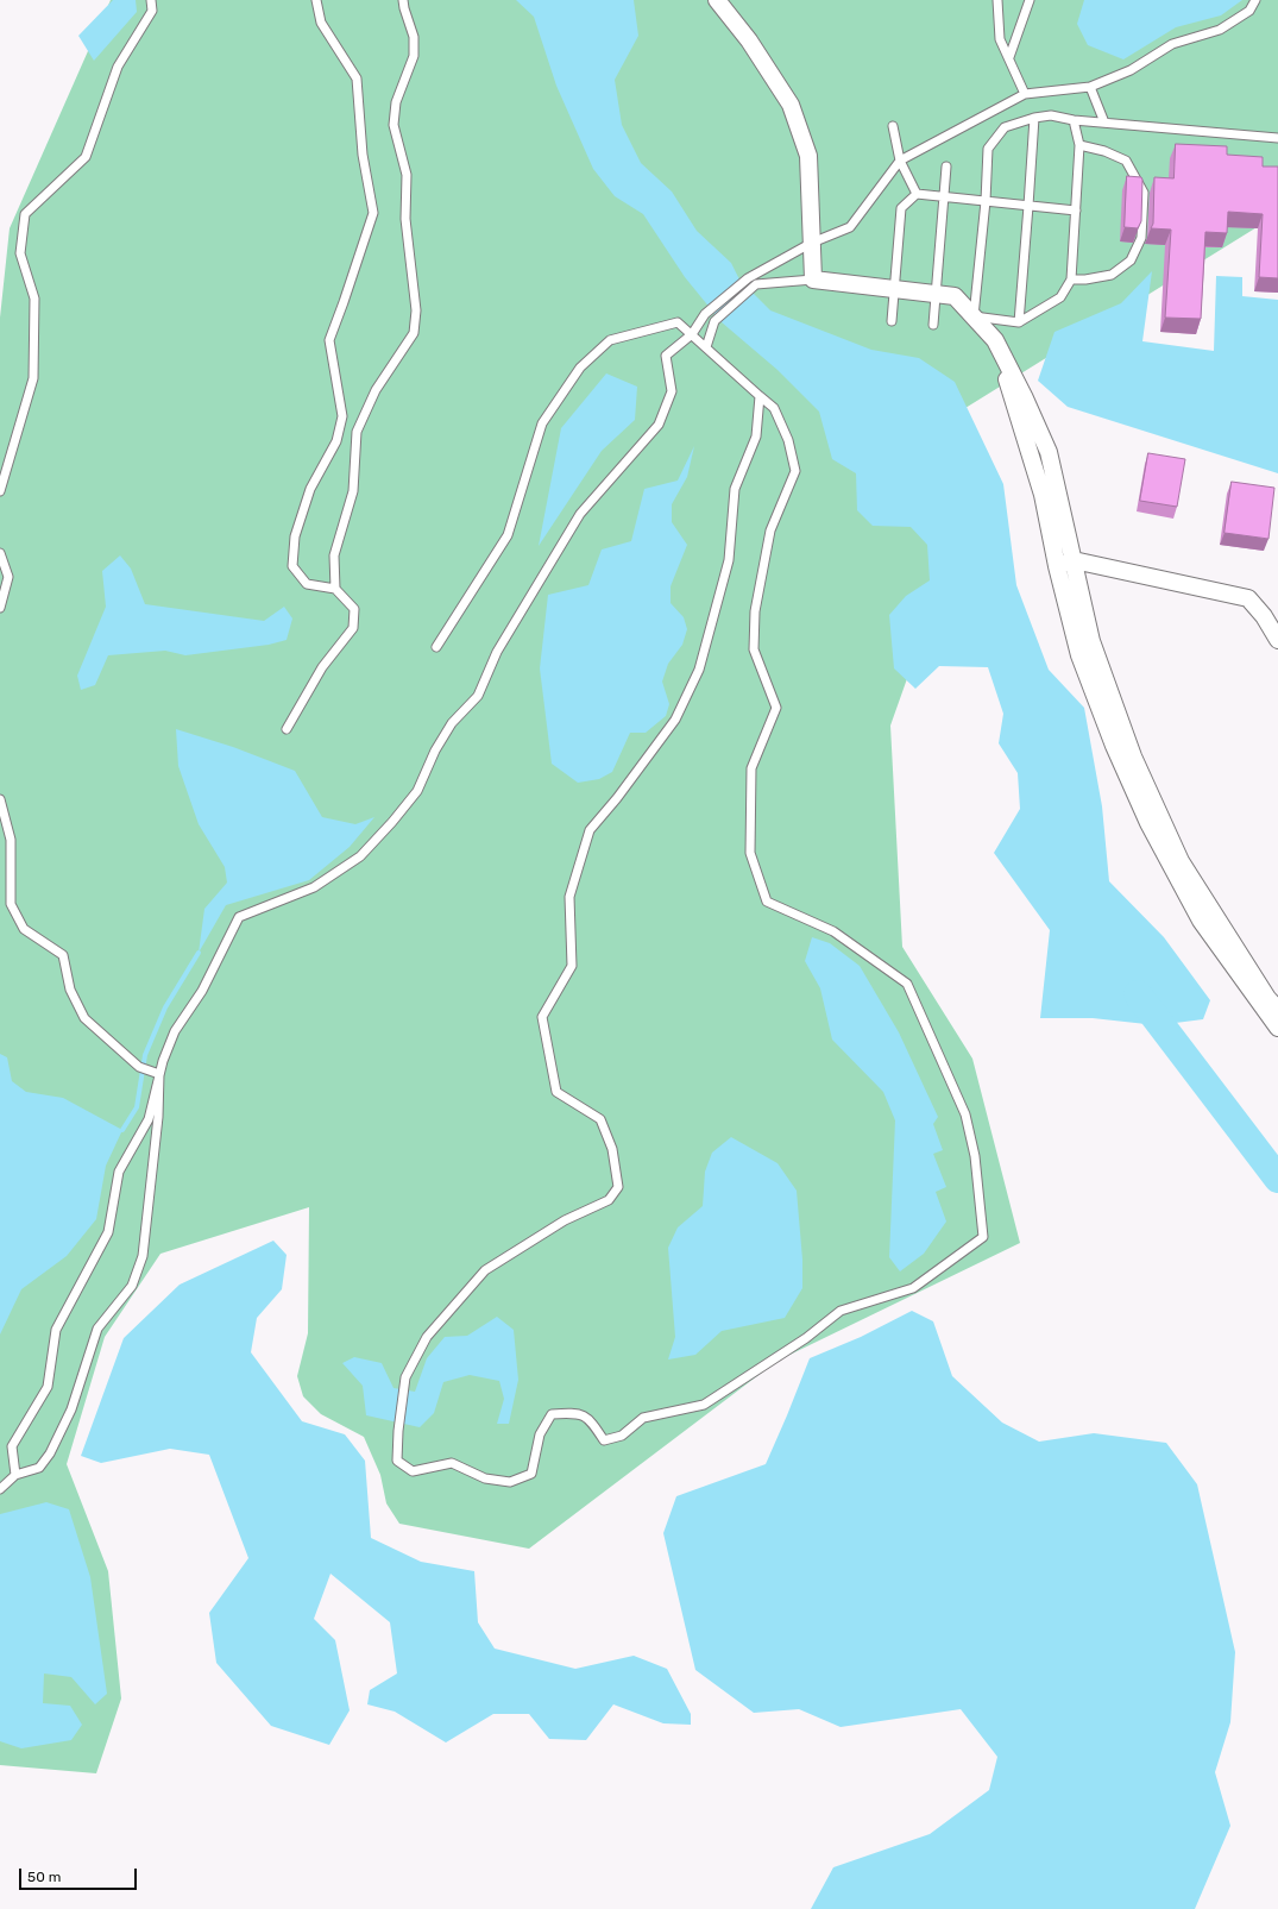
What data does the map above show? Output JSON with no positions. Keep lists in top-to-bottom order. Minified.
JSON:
{"scale_bar":"50 m"}
